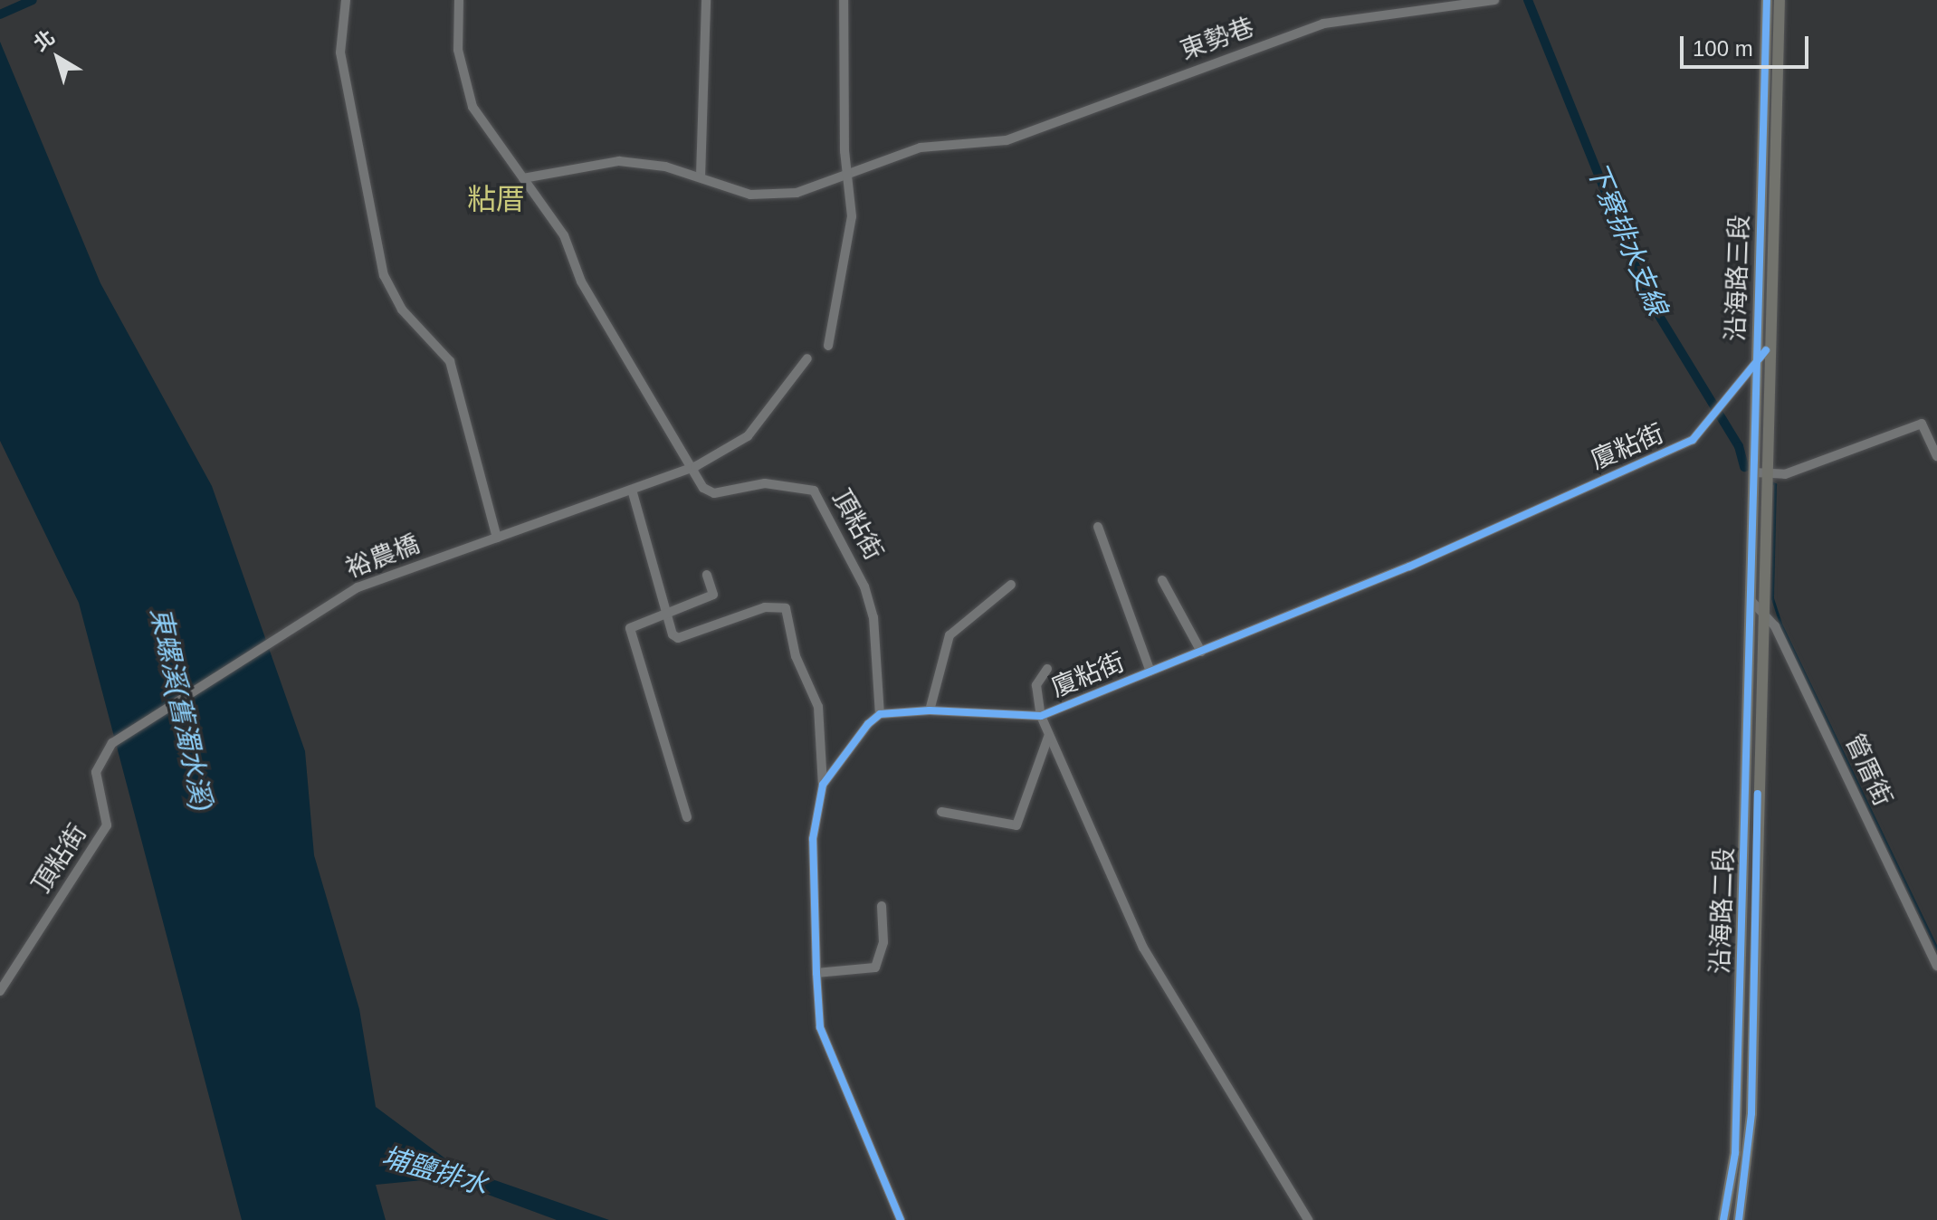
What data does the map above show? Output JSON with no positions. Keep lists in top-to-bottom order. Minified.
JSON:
{"streets":{"main road":["沿海路三段","沿海路二段"],"street":["東勢巷","廈粘街","頂粘街","裕農橋","管厝街"]},"crossings":[["沿海路三段","廈粘街"],["沿海路三段","管厝街"],["沿海路三段","沿海路二段"],["廈粘街","頂粘街"],["頂粘街","裕農橋"],["管厝街","沿海路二段"]],"districts":["粘厝"],"water":["下寮排水支線","東螺溪(舊濁水溪)","埔鹽排水"],"scale_bar":"100 m","north":"top left"}
